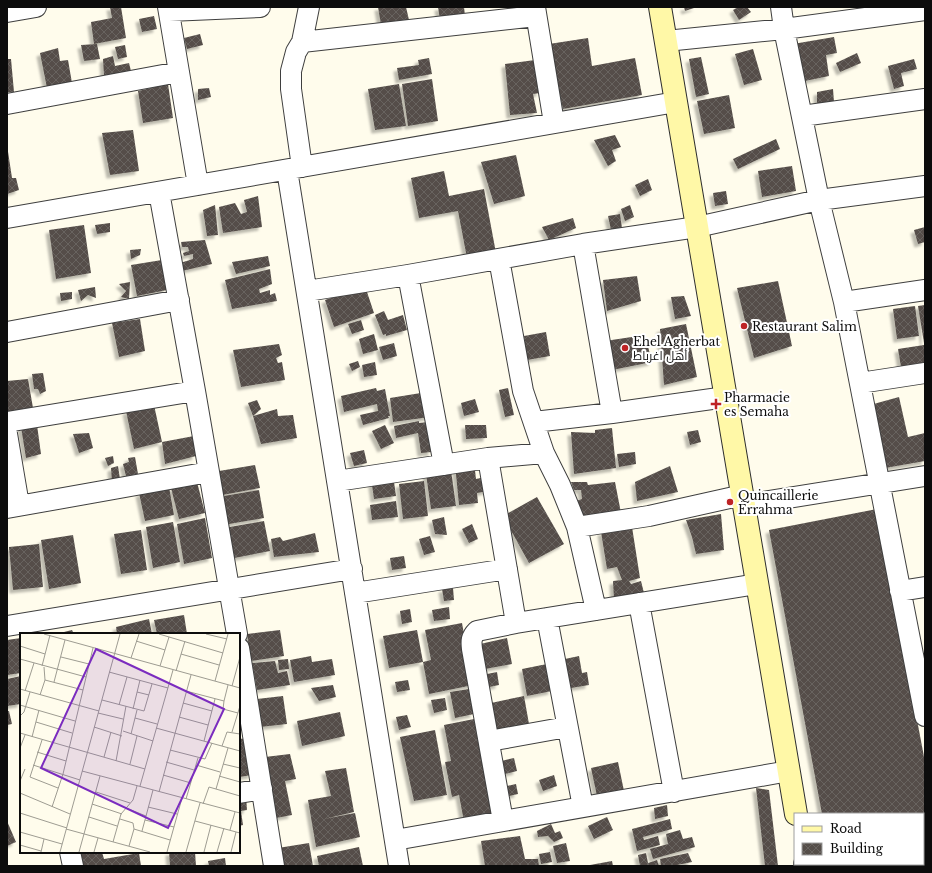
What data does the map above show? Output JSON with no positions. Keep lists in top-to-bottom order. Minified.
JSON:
{"places":{"other":["Restaurant Salim","Ehel Agherbat أهل اغرباط","Quincaillerie Errahma"],"health":["Pharmacie es Semaha"]},"legend":["Road","Building"]}
